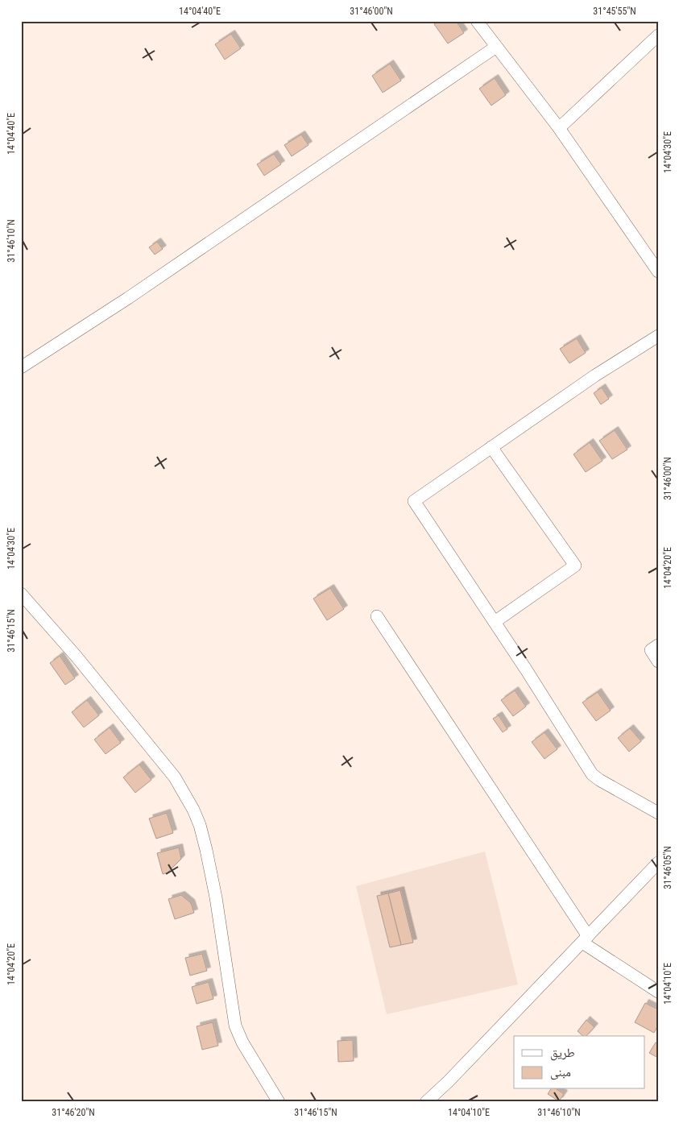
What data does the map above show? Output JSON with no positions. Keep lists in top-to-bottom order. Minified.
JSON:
{"legend":["طريق","مبنى"],"coordinates":["14°04'40\"E","31°46'00\"N","31°45'55\"N","14°04'30\"E","31°46'10\"N","14°04'20\"E","31°46'15\"N","31°46'05\"N","14°04'10\"E","31°46'20\"N"]}
